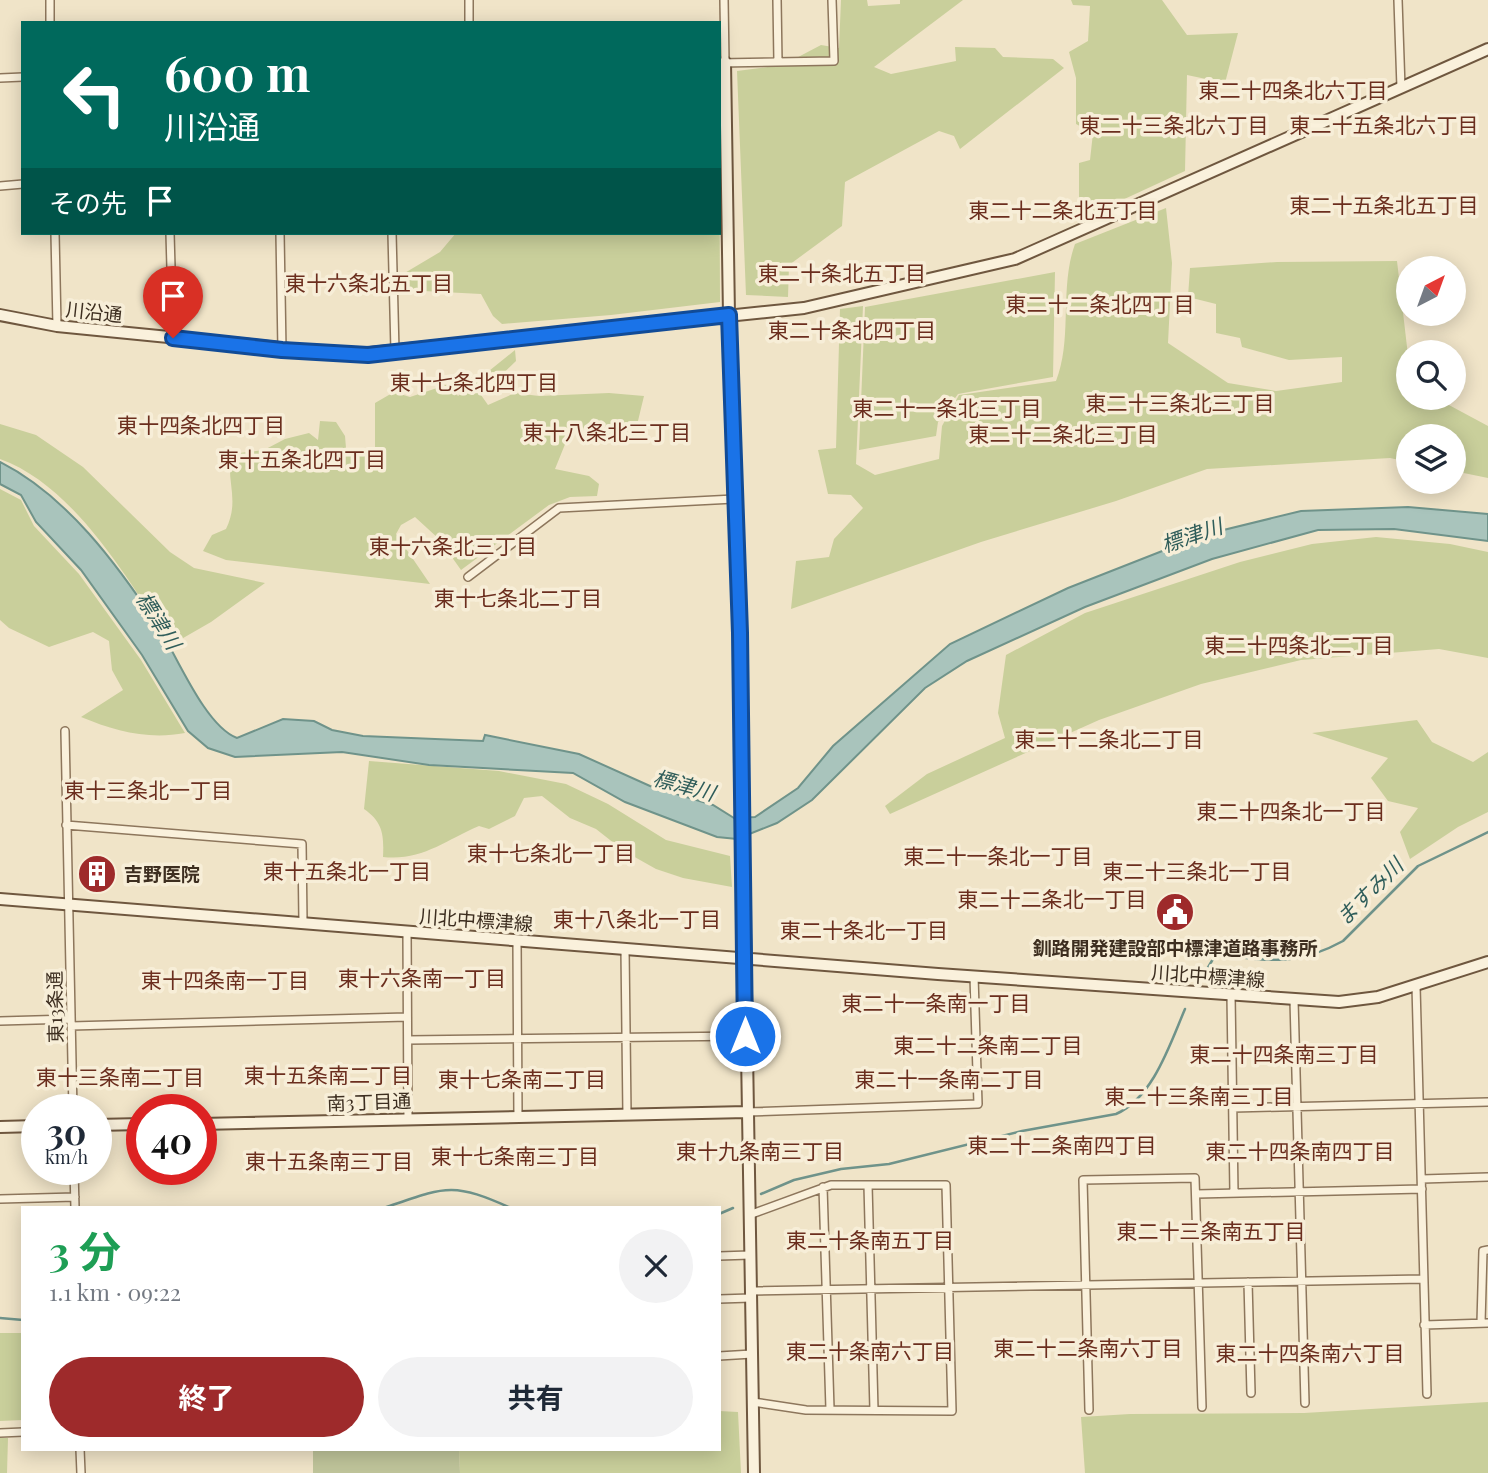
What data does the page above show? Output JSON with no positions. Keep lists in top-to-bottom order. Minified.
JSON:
{"streets":{"street":["川沿通","川北中標津線","東13条通","南3丁目通"]},"crossings":[["川北中標津線","東13条通"]],"districts":["東二十四条北六丁目","東二十三条北六丁目","東二十五条北六丁目","東二十五条北五丁目","東二十二条北五丁目","東二十条北五丁目","東十六条北五丁目","東二十二条北四丁目","東二十条北四丁目","東十七条北四丁目","東二十三条北三丁目","東二十一条北三丁目","東十四条北四丁目","東十八条北三丁目","東二十二条北三丁目","東十五条北四丁目","東十六条北三丁目","東十七条北二丁目","東二十四条北二丁目","東二十二条北二丁目","東十三条北一丁目","東二十四条北一丁目","東十七条北一丁目","東二十一条北一丁目","東十五条北一丁目","東二十三条北一丁目","東二十二条北一丁目","東十八条北一丁目","東二十条北一丁目","東十六条南一丁目","東十四条南一丁目","東二十一条南一丁目","東二十二条南二丁目","東二十四条南三丁目","東十五条南二丁目","東十三条南二丁目","東十七条南二丁目","東二十一条南二丁目","東二十三条南三丁目","東二十二条南四丁目","東十九条南三丁目","東二十四条南四丁目","東十七条南三丁目","東十五条南三丁目","東二十三条南五丁目","東二十条南五丁目","東二十二条南六丁目","東二十条南六丁目","東二十四条南六丁目"],"water":["標津川","ますみ川"],"places":{"building":["吉野医院"],"public building":["釧路開発建設部中標津道路事務所"]},"north":"top right","page":{"turn":["600 m","川沿通"],"then":"その先","speed":"30 km/h","limit":"40","heading":["3 分","1.1 km · 09:22"],"buttons":["終了","共有"]}}
